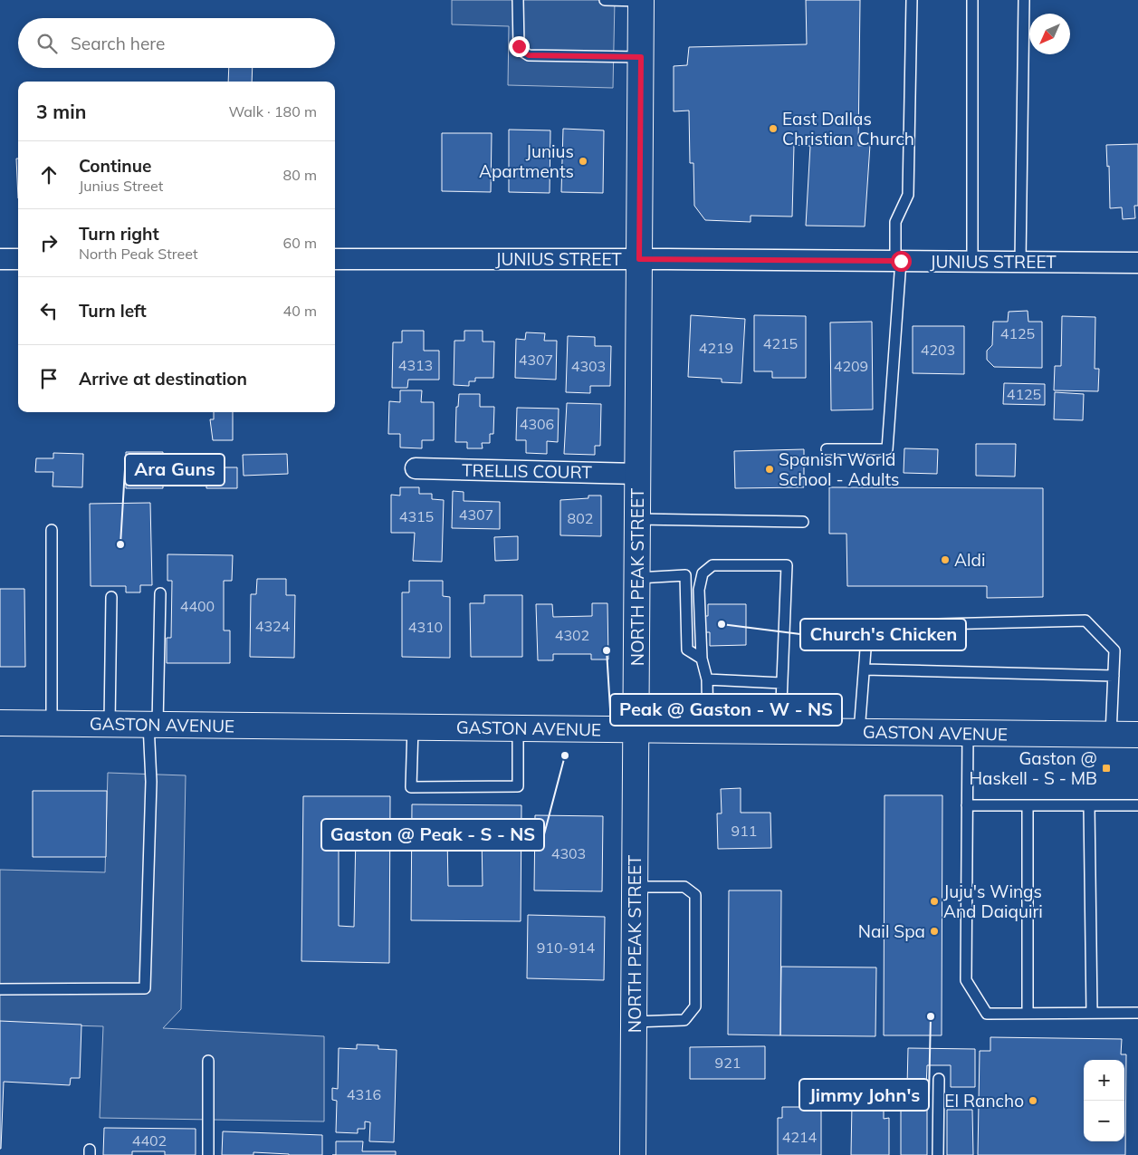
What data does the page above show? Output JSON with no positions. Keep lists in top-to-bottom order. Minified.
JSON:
{"streets":{"main road":["NORTH PEAK STREET","GASTON AVENUE"],"street":["JUNIUS STREET","TRELLIS COURT"]},"crossings":[["JUNIUS STREET","NORTH PEAK STREET"],["TRELLIS COURT","NORTH PEAK STREET"],["NORTH PEAK STREET","GASTON AVENUE"]],"places":{"other":["East Dallas Christian Church","Junius Apartments","Spanish World School - Adults","Ara Guns","Aldi","Church's Chicken","Peak @ Gaston - W - NS","Gaston @ Peak - S - NS","Juju's Wings And Daiquiri","Nail Spa","Jimmy John's","El Rancho"],"transit":["Gaston @ Haskell - S - MB"]},"house_numbers":["4125","4215","4219","4203","4307","4313","4303","4209","4125","4306","4307","4315","802","4400","4324","4310","4302","911","4303","910-914","921","4316","4214","4402"],"north":"bottom left","page":{"search":"Search here","heading":["3 min","Walk · 180 m"],"list":[["Continue","Junius Street","80 m"],["Turn right","North Peak Street","60 m"],["Turn left","40 m"],"Arrive at destination"],"map_buttons":["+","−"]}}
